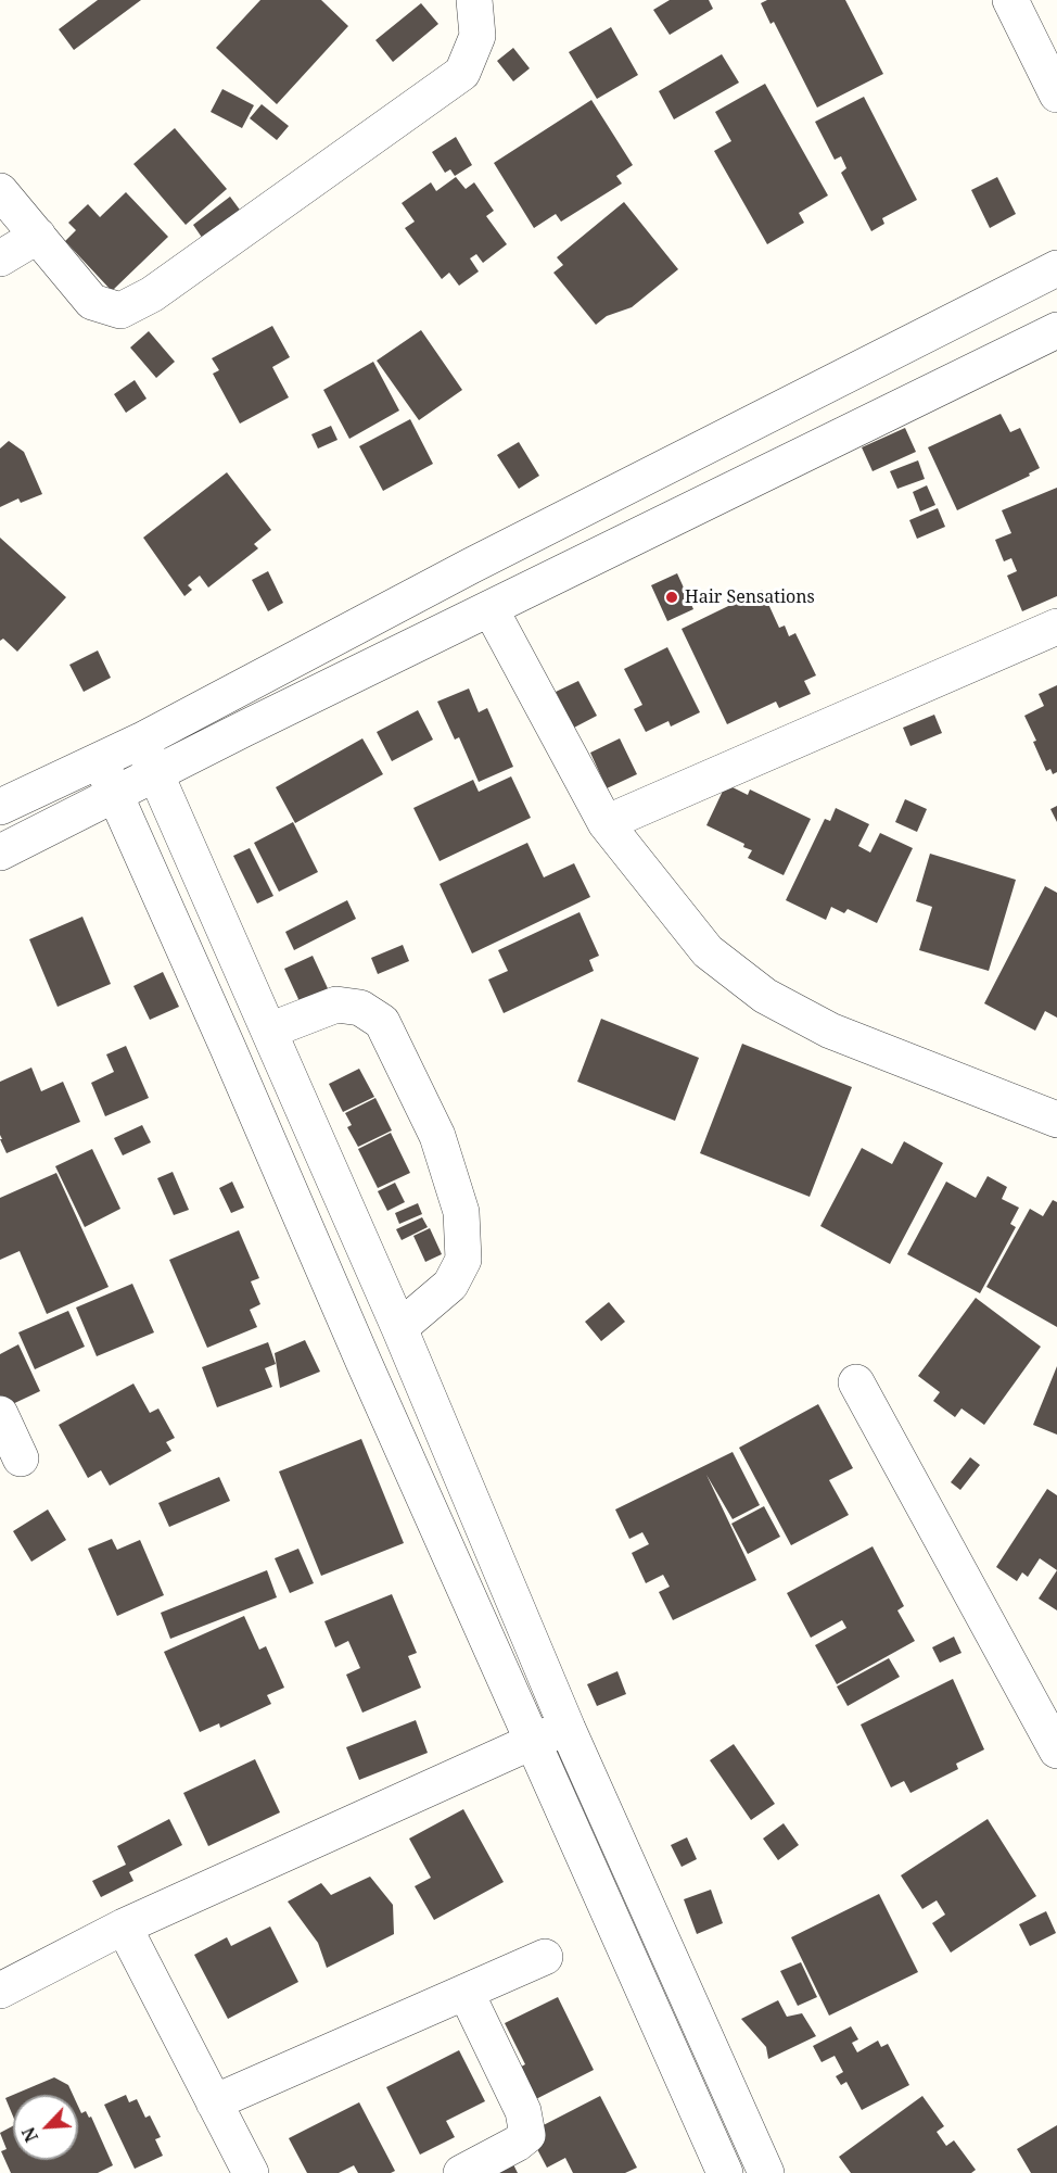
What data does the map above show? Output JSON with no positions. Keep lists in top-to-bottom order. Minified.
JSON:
{"places":["Hair Sensations"],"north":"bottom left"}
